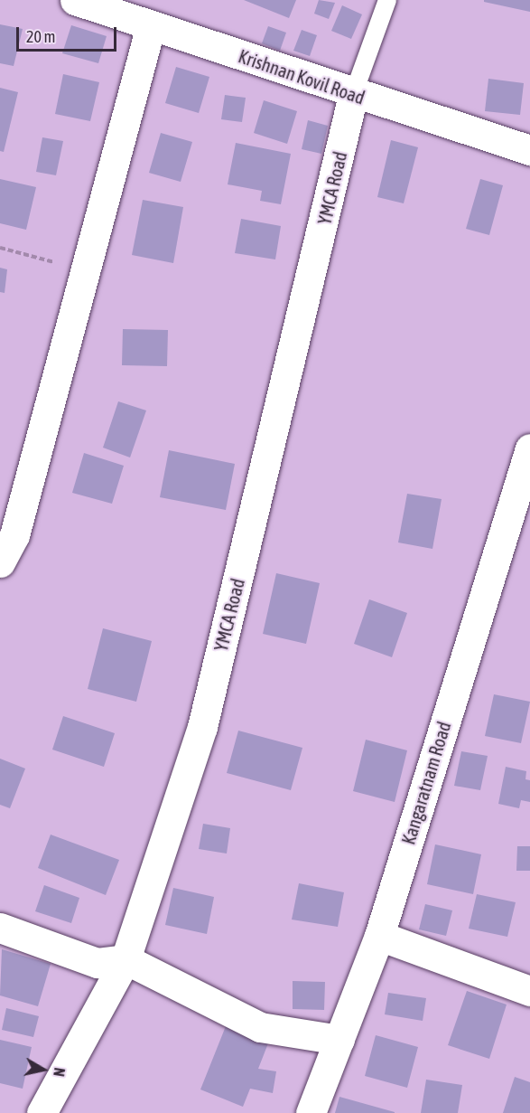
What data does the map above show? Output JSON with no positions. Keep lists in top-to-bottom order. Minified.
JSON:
{"streets":{"street":["Krishnan Kovil Road","YMCA Road","Kangaratnam Road"]},"crossings":[["Krishnan Kovil Road","YMCA Road"]],"scale_bar":"20 m","north":"right"}
